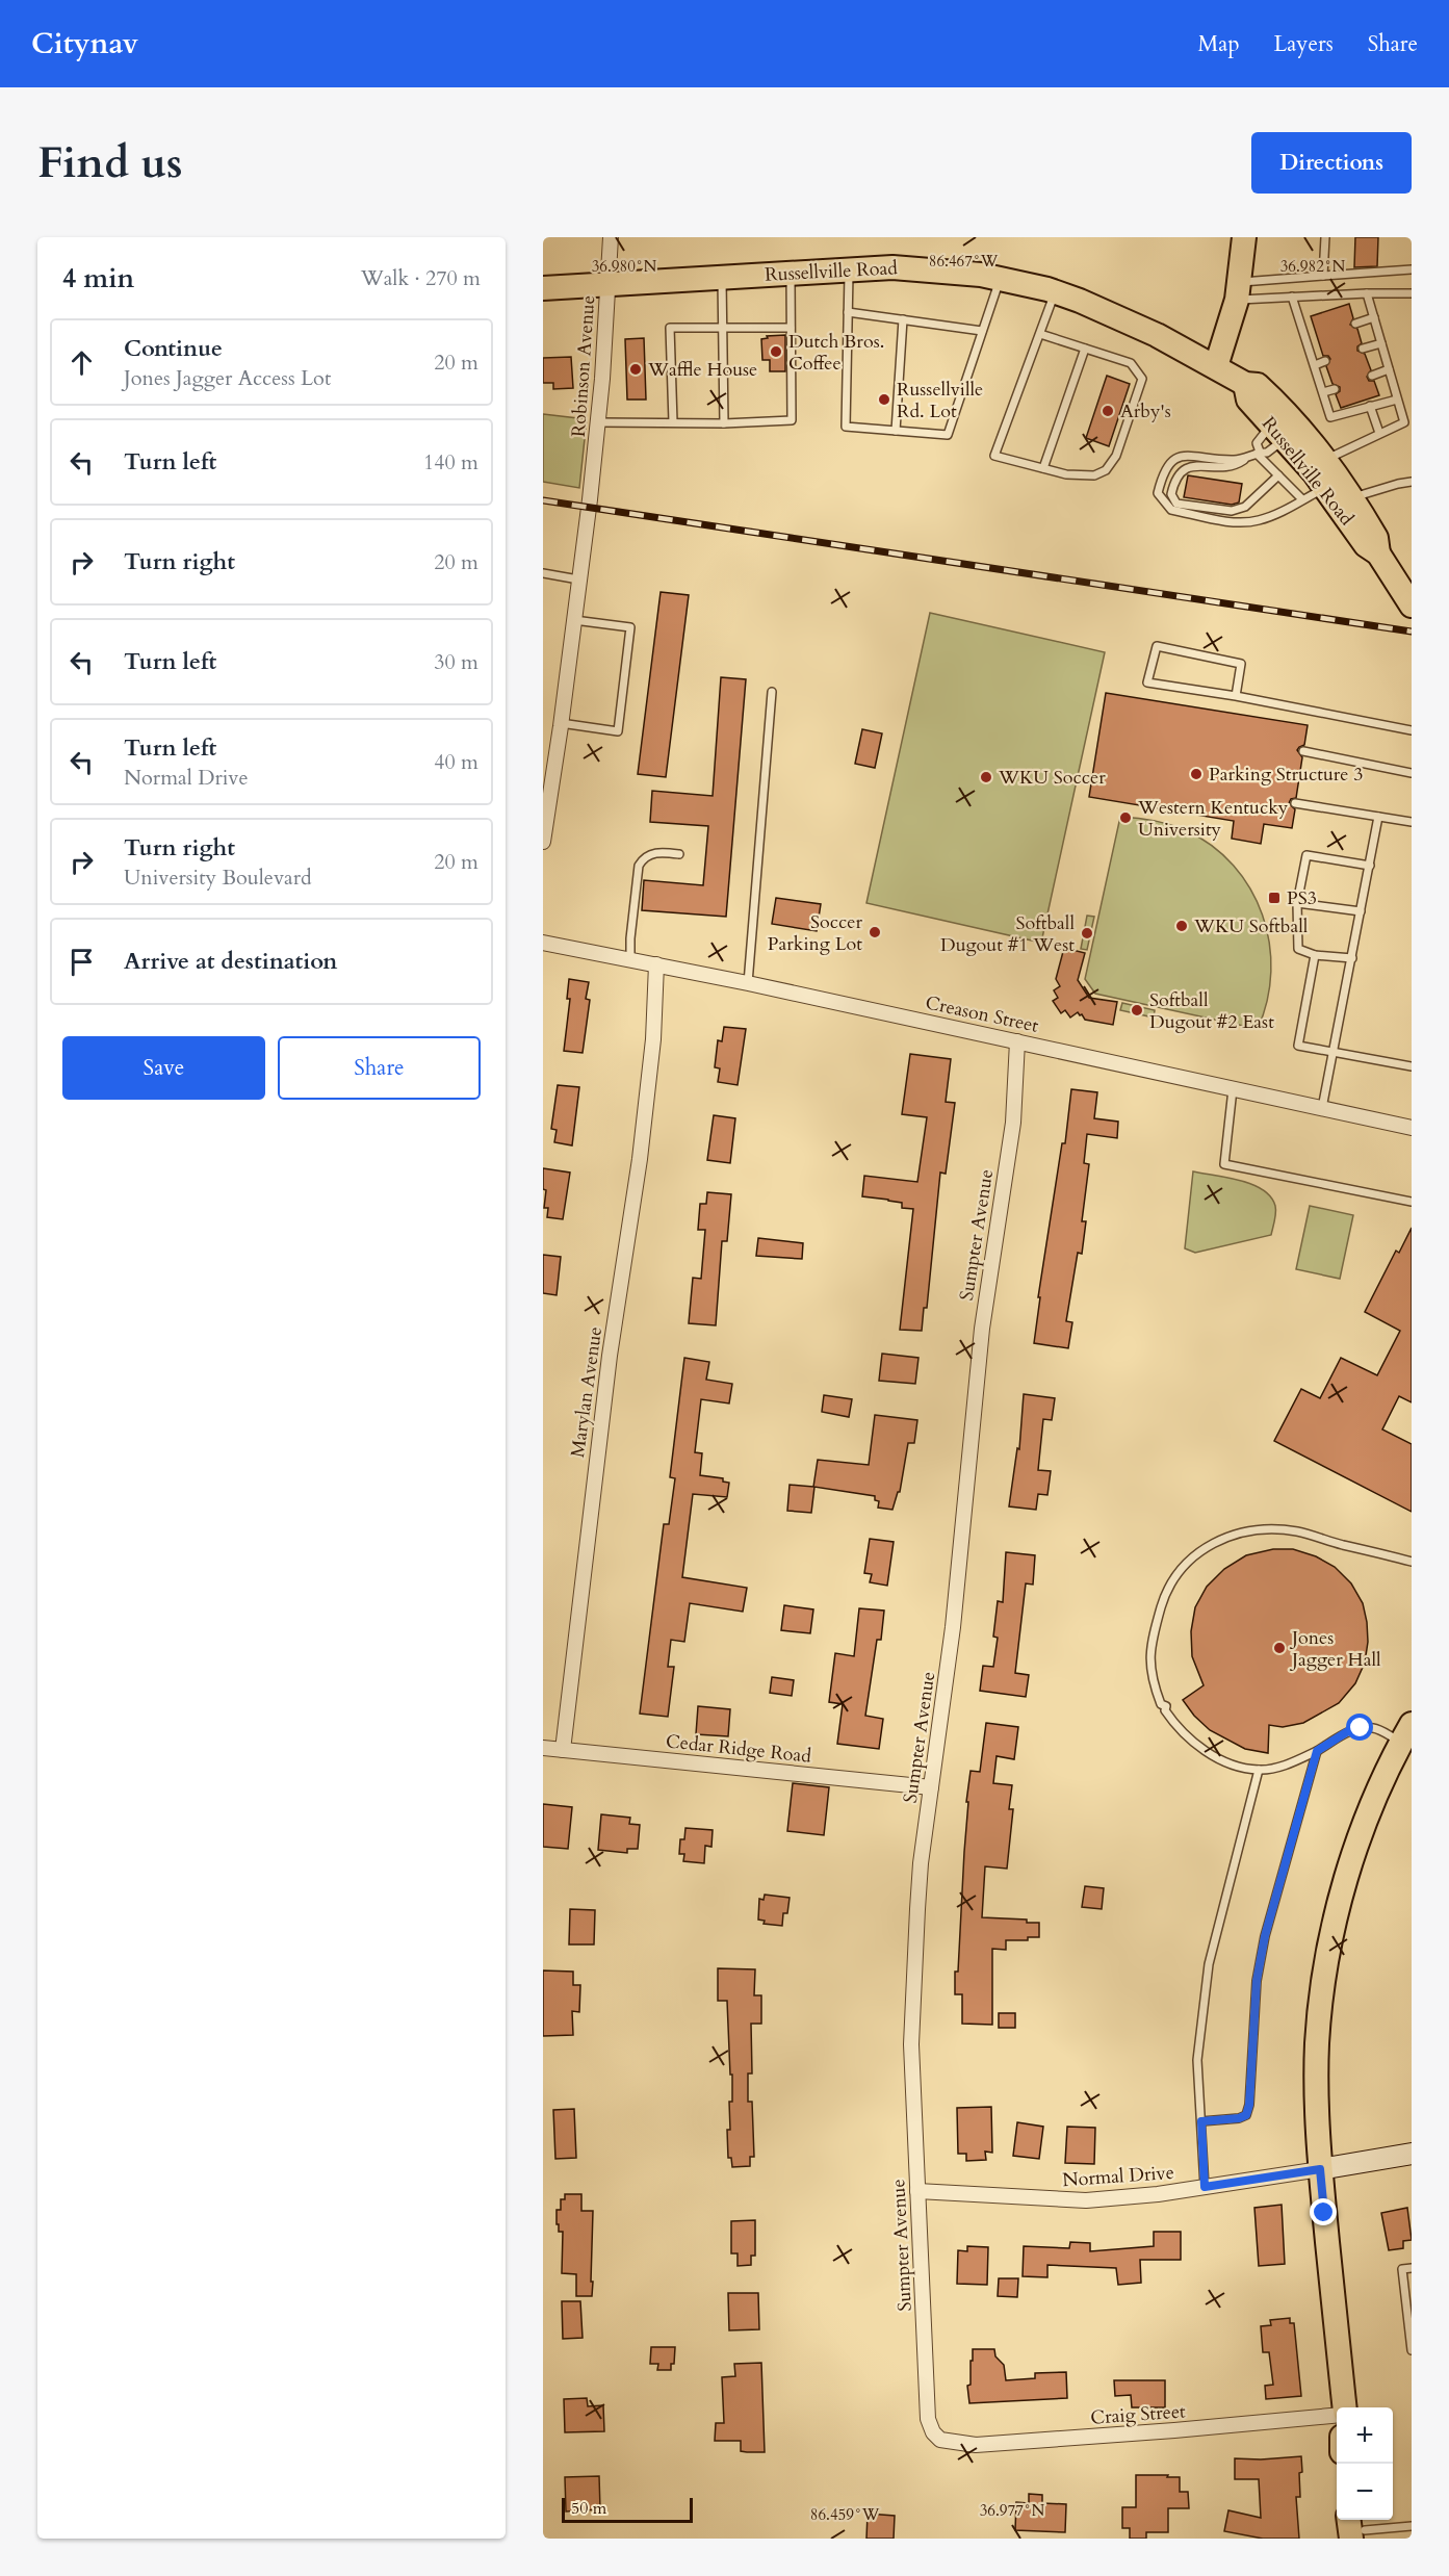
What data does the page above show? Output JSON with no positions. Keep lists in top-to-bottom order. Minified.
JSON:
{"streets":{"main road":["Russellville Road"],"street":["Robinson Avenue","Creason Street","Sumpter Avenue","Marylan Avenue","Cedar Ridge Road","Normal Drive","Craig Street"]},"crossings":[["Russellville Road","Robinson Avenue"],["Creason Street","Sumpter Avenue"],["Creason Street","Marylan Avenue"],["Sumpter Avenue","Cedar Ridge Road"],["Sumpter Avenue","Normal Drive"],["Sumpter Avenue","Craig Street"],["Marylan Avenue","Cedar Ridge Road"]],"places":{"other":["Dutch Bros. Coffee","Waffle House","Russellville Rd. Lot","Arby's","Parking Structure 3","WKU Soccer","Western Kentucky University","WKU Softball","Soccer Parking Lot","Softball Dugout #1 West","Softball Dugout #2 East","Jones Jagger Hall"],"transit":["PS3"]},"scale_bar":"50 m","page":{"header":"Citynav","nav":["Map","Layers","Share"],"buttons":["Directions",["Save","Share"]],"title":"Find us","heading":["4 min","Walk · 270 m"],"list":[["Continue","Jones Jagger Access Lot","20 m"],["Turn left","140 m"],["Turn right","20 m"],["Turn left","30 m"],["Turn left","Normal Drive","40 m"],["Turn right","University Boulevard","20 m"],"Arrive at destination"],"map_buttons":["+","−"],"scale":"50 m"},"coordinates":["86.467°W","36.980°N","36.982°N","36.977°N","86.459°W"]}
